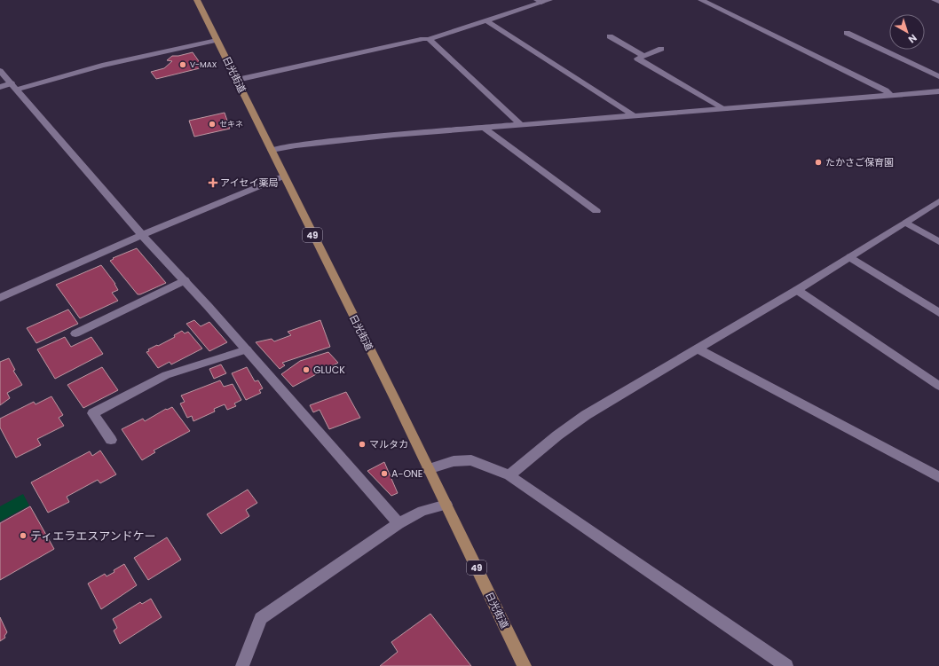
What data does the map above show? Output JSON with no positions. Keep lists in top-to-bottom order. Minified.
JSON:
{"streets":{"main road":["日光街道","49"]},"places":{"other":["V-MAX","セキネ","たかさご保育園","GLUCK","マルタカ","A-ONE","ティエラエスアンドケー"],"health":["アイセイ薬局"]},"north":"bottom right"}
